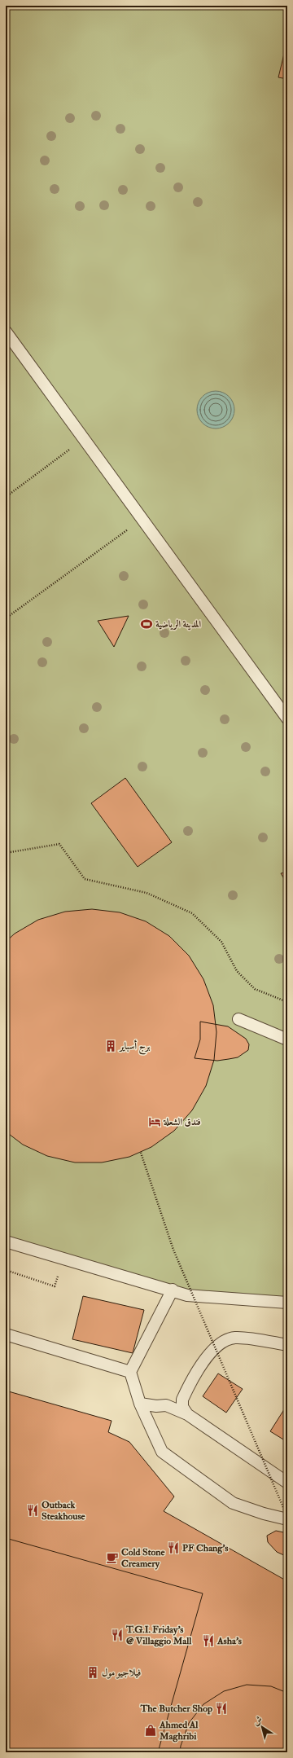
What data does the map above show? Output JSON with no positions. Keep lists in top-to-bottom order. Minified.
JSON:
{"places":{"sports":["المدينة الرياضية"],"building":["برج أسباير","فيلاجيو مول"],"hotel":["فندق الشعلة"],"restaurant":["Outback Steakhouse","PF Chang's","T.G.I. Friday's @ Villaggio Mall","Asha's","The Butcher Shop"],"cafe":["Cold Stone Creamery"],"shop":["Ahmed Al Maghribi"]},"north":"top left"}
